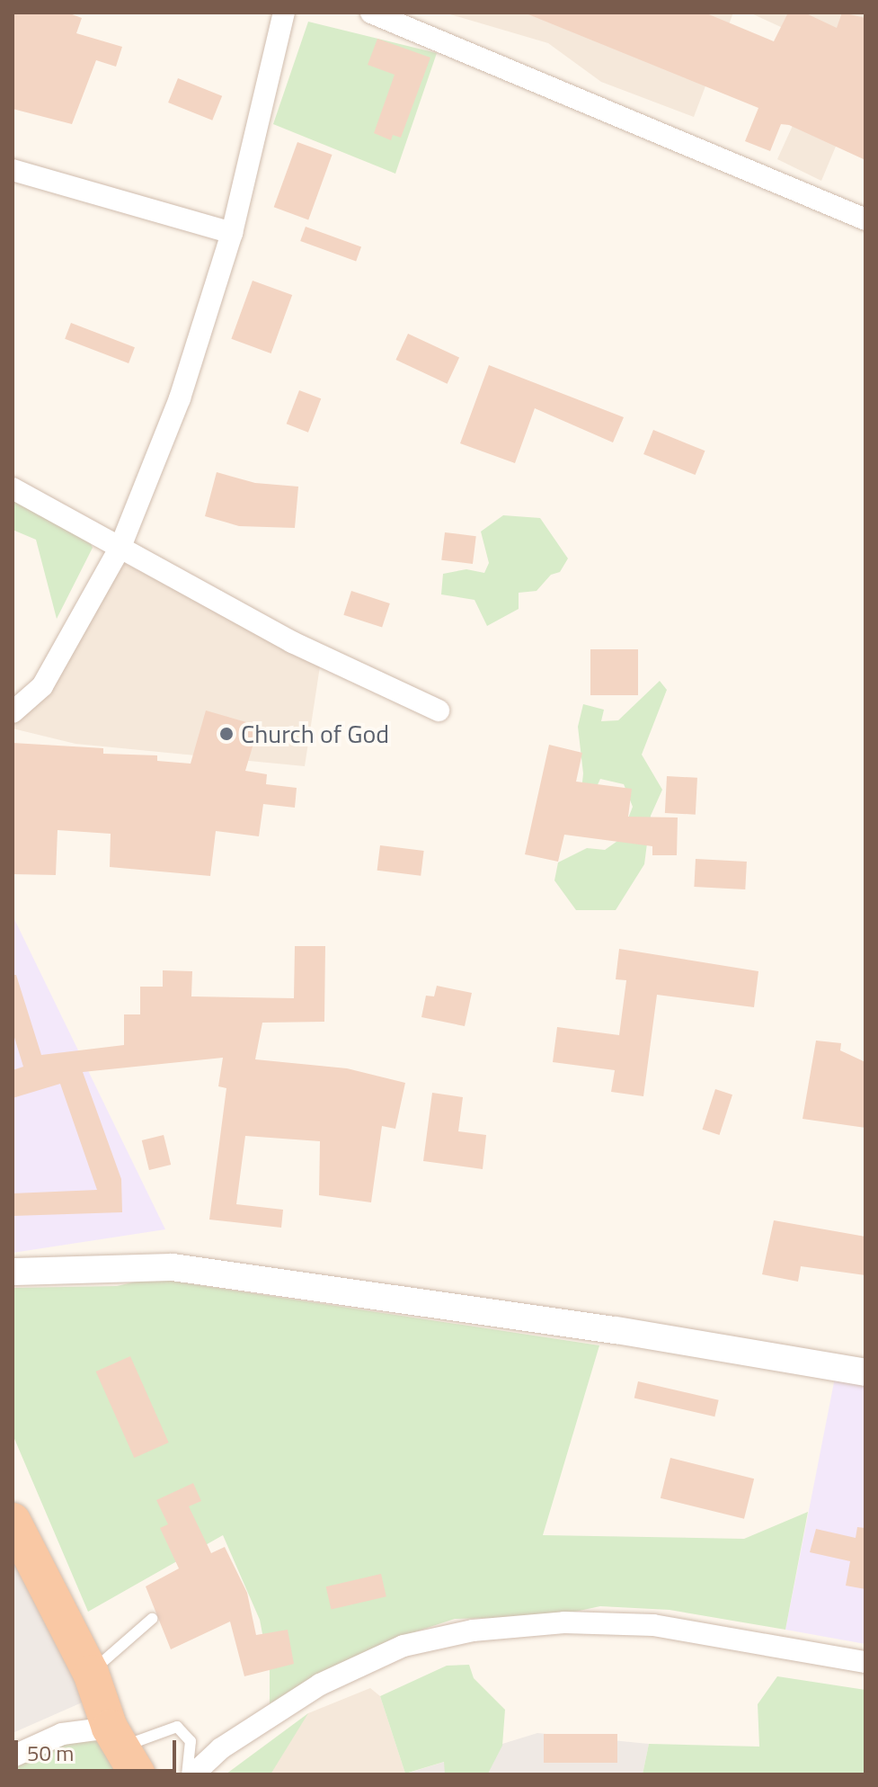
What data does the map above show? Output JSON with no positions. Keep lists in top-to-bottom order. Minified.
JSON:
{"places":["Church of God"],"scale_bar":"50 m"}
